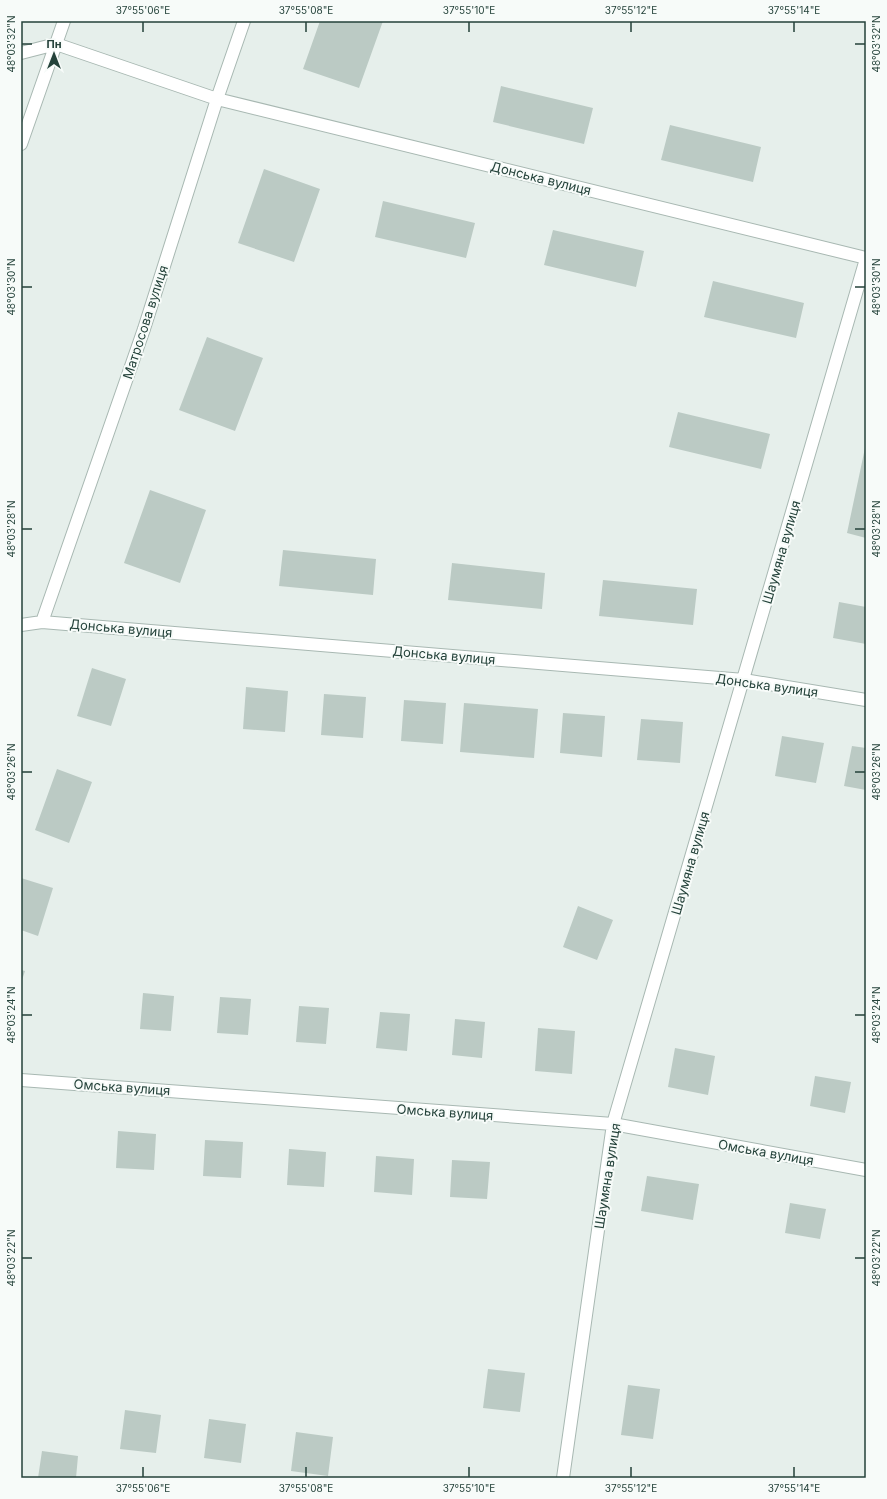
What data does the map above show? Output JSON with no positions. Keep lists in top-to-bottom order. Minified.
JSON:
{"streets":{"street":["Донська вулиця","Матросова вулиця","Шаумяна вулиця","Омська вулиця"]},"crossings":[["Донська вулиця","Матросова вулиця"],["Донська вулиця","Шаумяна вулиця"],["Шаумяна вулиця","Омська вулиця"]],"north":"top","coordinates":["37°55'06\"E","37°55'08\"E","37°55'10\"E","37°55'12\"E","37°55'14\"E","48°03'32\"N","48°03'30\"N","48°03'28\"N","48°03'26\"N","48°03'24\"N","48°03'22\"N"]}
